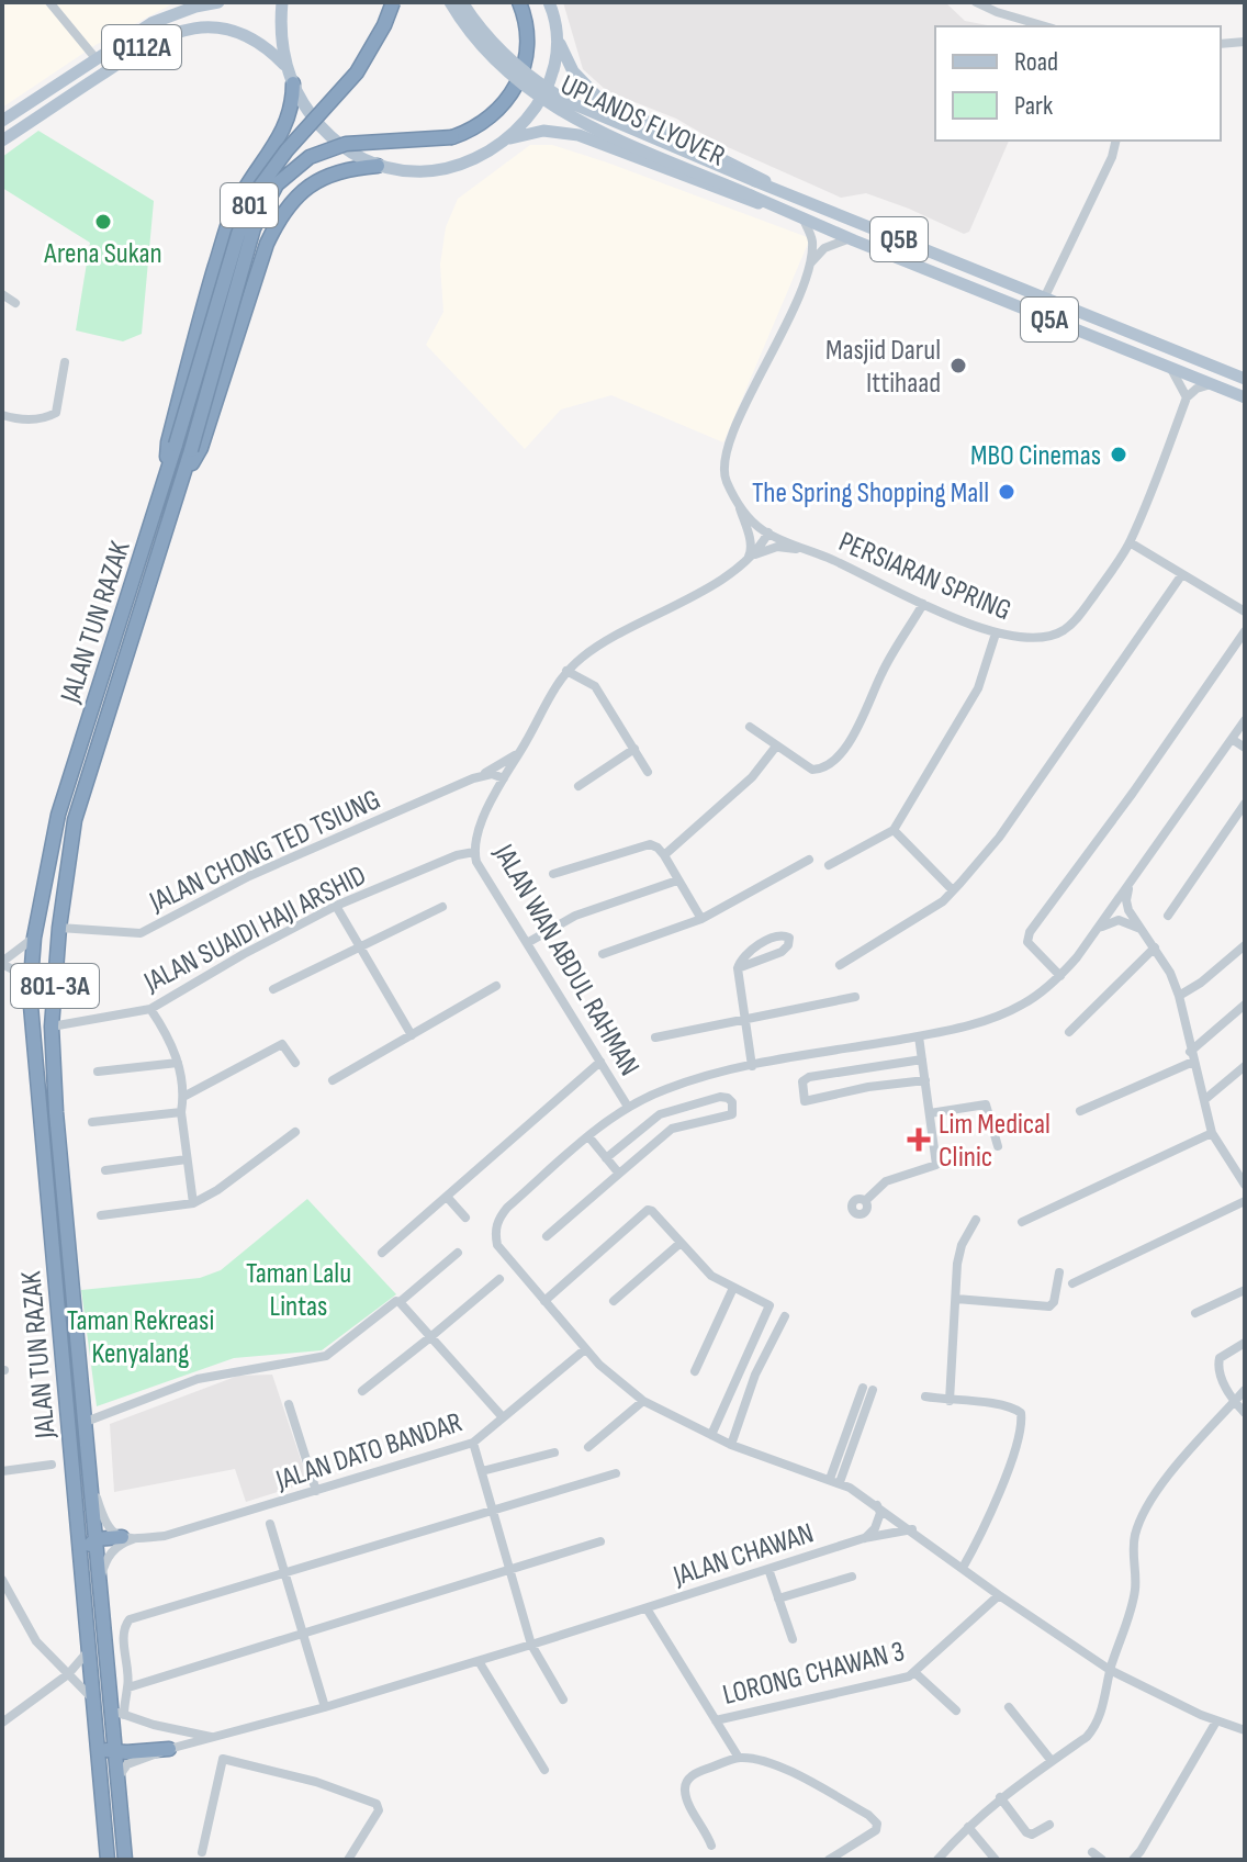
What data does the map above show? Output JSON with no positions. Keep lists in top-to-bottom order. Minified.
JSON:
{"streets":{"highway":["UPLANDS FLYOVER","801","JALAN TUN RAZAK","801-3A"],"main road":["Q112A","Q5B","Q5A"],"street":["PERSIARAN SPRING","JALAN CHONG TED TSIUNG","JALAN SUAIDI HAJI ARSHID","JALAN WAN ABDUL RAHMAN","JALAN DATO BANDAR","JALAN CHAWAN","LORONG CHAWAN 3"]},"crossings":[["UPLANDS FLYOVER","Q5B"],["UPLANDS FLYOVER","Q5A"],["UPLANDS FLYOVER","JALAN TUN RAZAK"],["PERSIARAN SPRING","JALAN WAN ABDUL RAHMAN"],["JALAN TUN RAZAK","JALAN CHONG TED TSIUNG"],["JALAN TUN RAZAK","JALAN SUAIDI HAJI ARSHID"],["JALAN CHONG TED TSIUNG","JALAN WAN ABDUL RAHMAN"],["JALAN SUAIDI HAJI ARSHID","JALAN WAN ABDUL RAHMAN"]],"parks":["Taman Lalu Lintas","Taman Rekreasi Kenyalang"],"places":{"other":["Arena Sukan","Masjid Darul Ittihaad","MBO Cinemas","The Spring Shopping Mall"],"health":["Lim Medical Clinic"]},"legend":["Road","Park"]}
